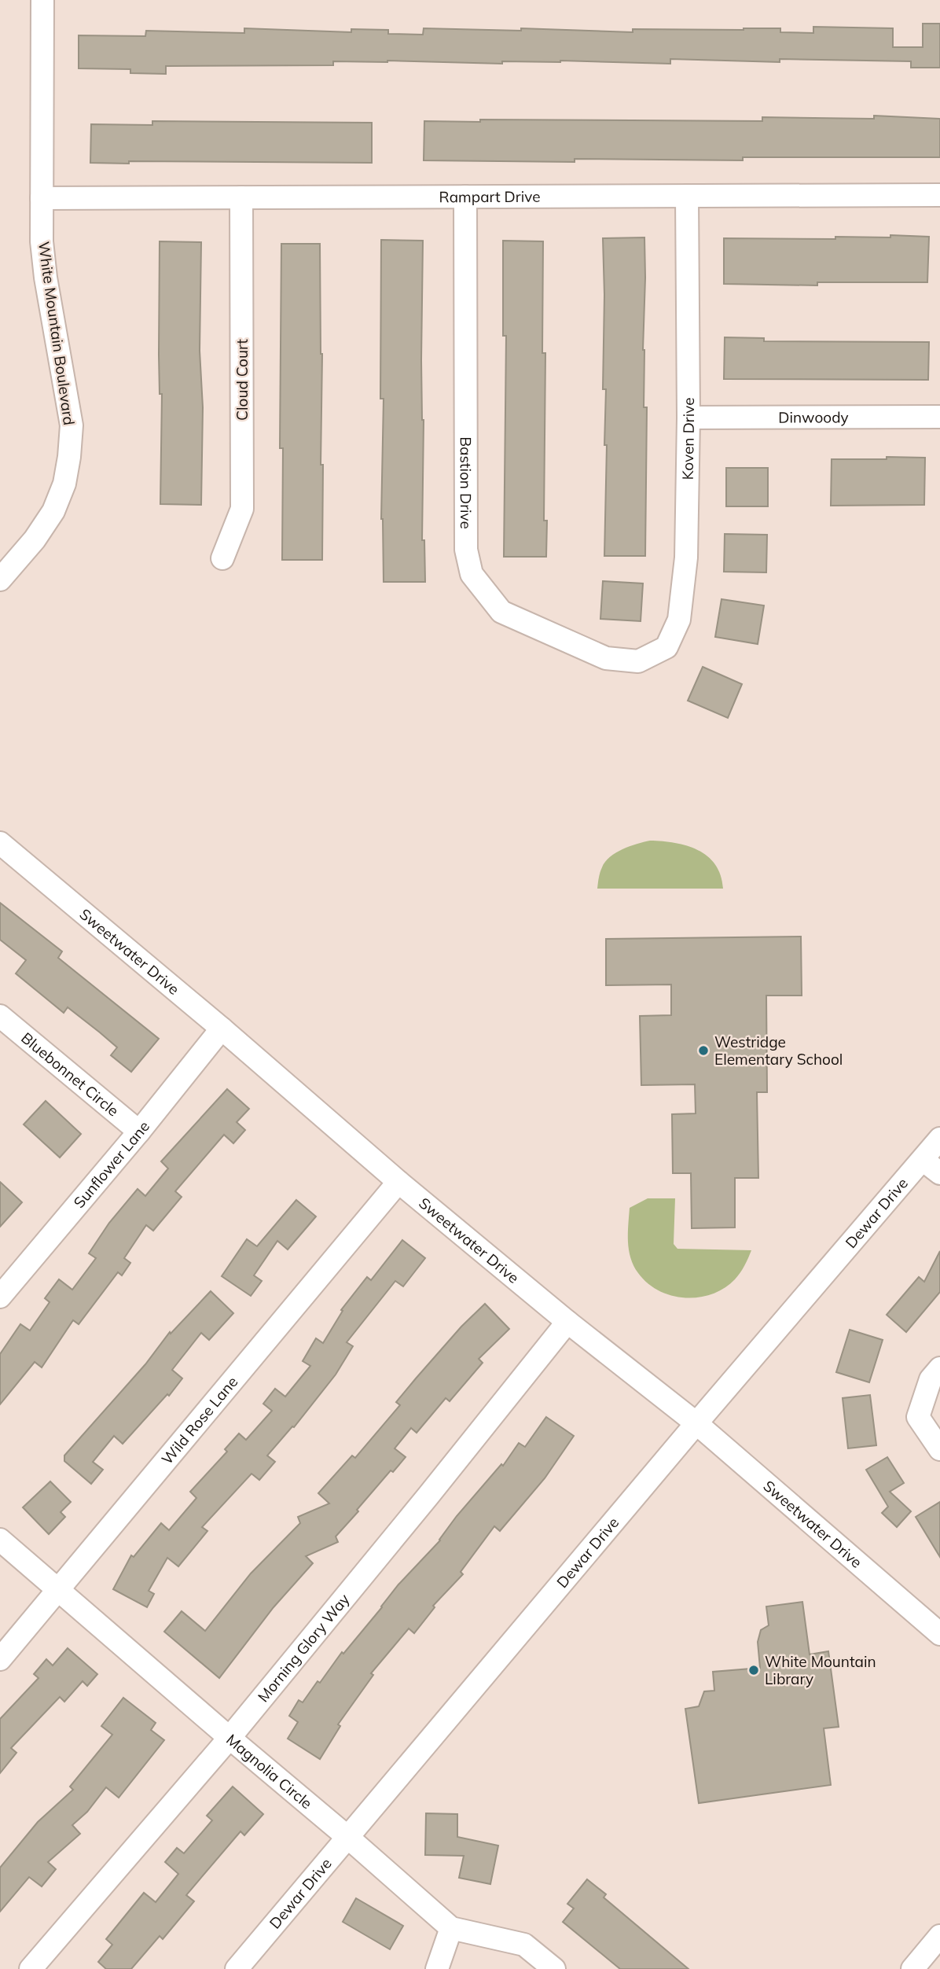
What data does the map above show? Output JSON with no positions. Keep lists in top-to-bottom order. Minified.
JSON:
{"streets":{"street":["Rampart Drive","White Mountain Boulevard","Cloud Court","Dinwoody","Koven Drive","Bastion Drive","Sweetwater Drive","Bluebonnet Circle","Sunflower Lane","Dewar Drive","Wild Rose Lane","Morning Glory Way","Magnolia Circle"]},"crossings":[["Rampart Drive","White Mountain Boulevard"],["Rampart Drive","Cloud Court"],["Rampart Drive","Koven Drive"],["Rampart Drive","Bastion Drive"],["Dinwoody","Koven Drive"],["Koven Drive","Bastion Drive"],["Sweetwater Drive","Sunflower Lane"],["Sweetwater Drive","Dewar Drive"],["Sweetwater Drive","Wild Rose Lane"],["Sweetwater Drive","Morning Glory Way"],["Bluebonnet Circle","Sunflower Lane"],["Dewar Drive","Magnolia Circle"],["Wild Rose Lane","Magnolia Circle"],["Morning Glory Way","Magnolia Circle"]],"places":["Westridge Elementary School","White Mountain Library"]}
